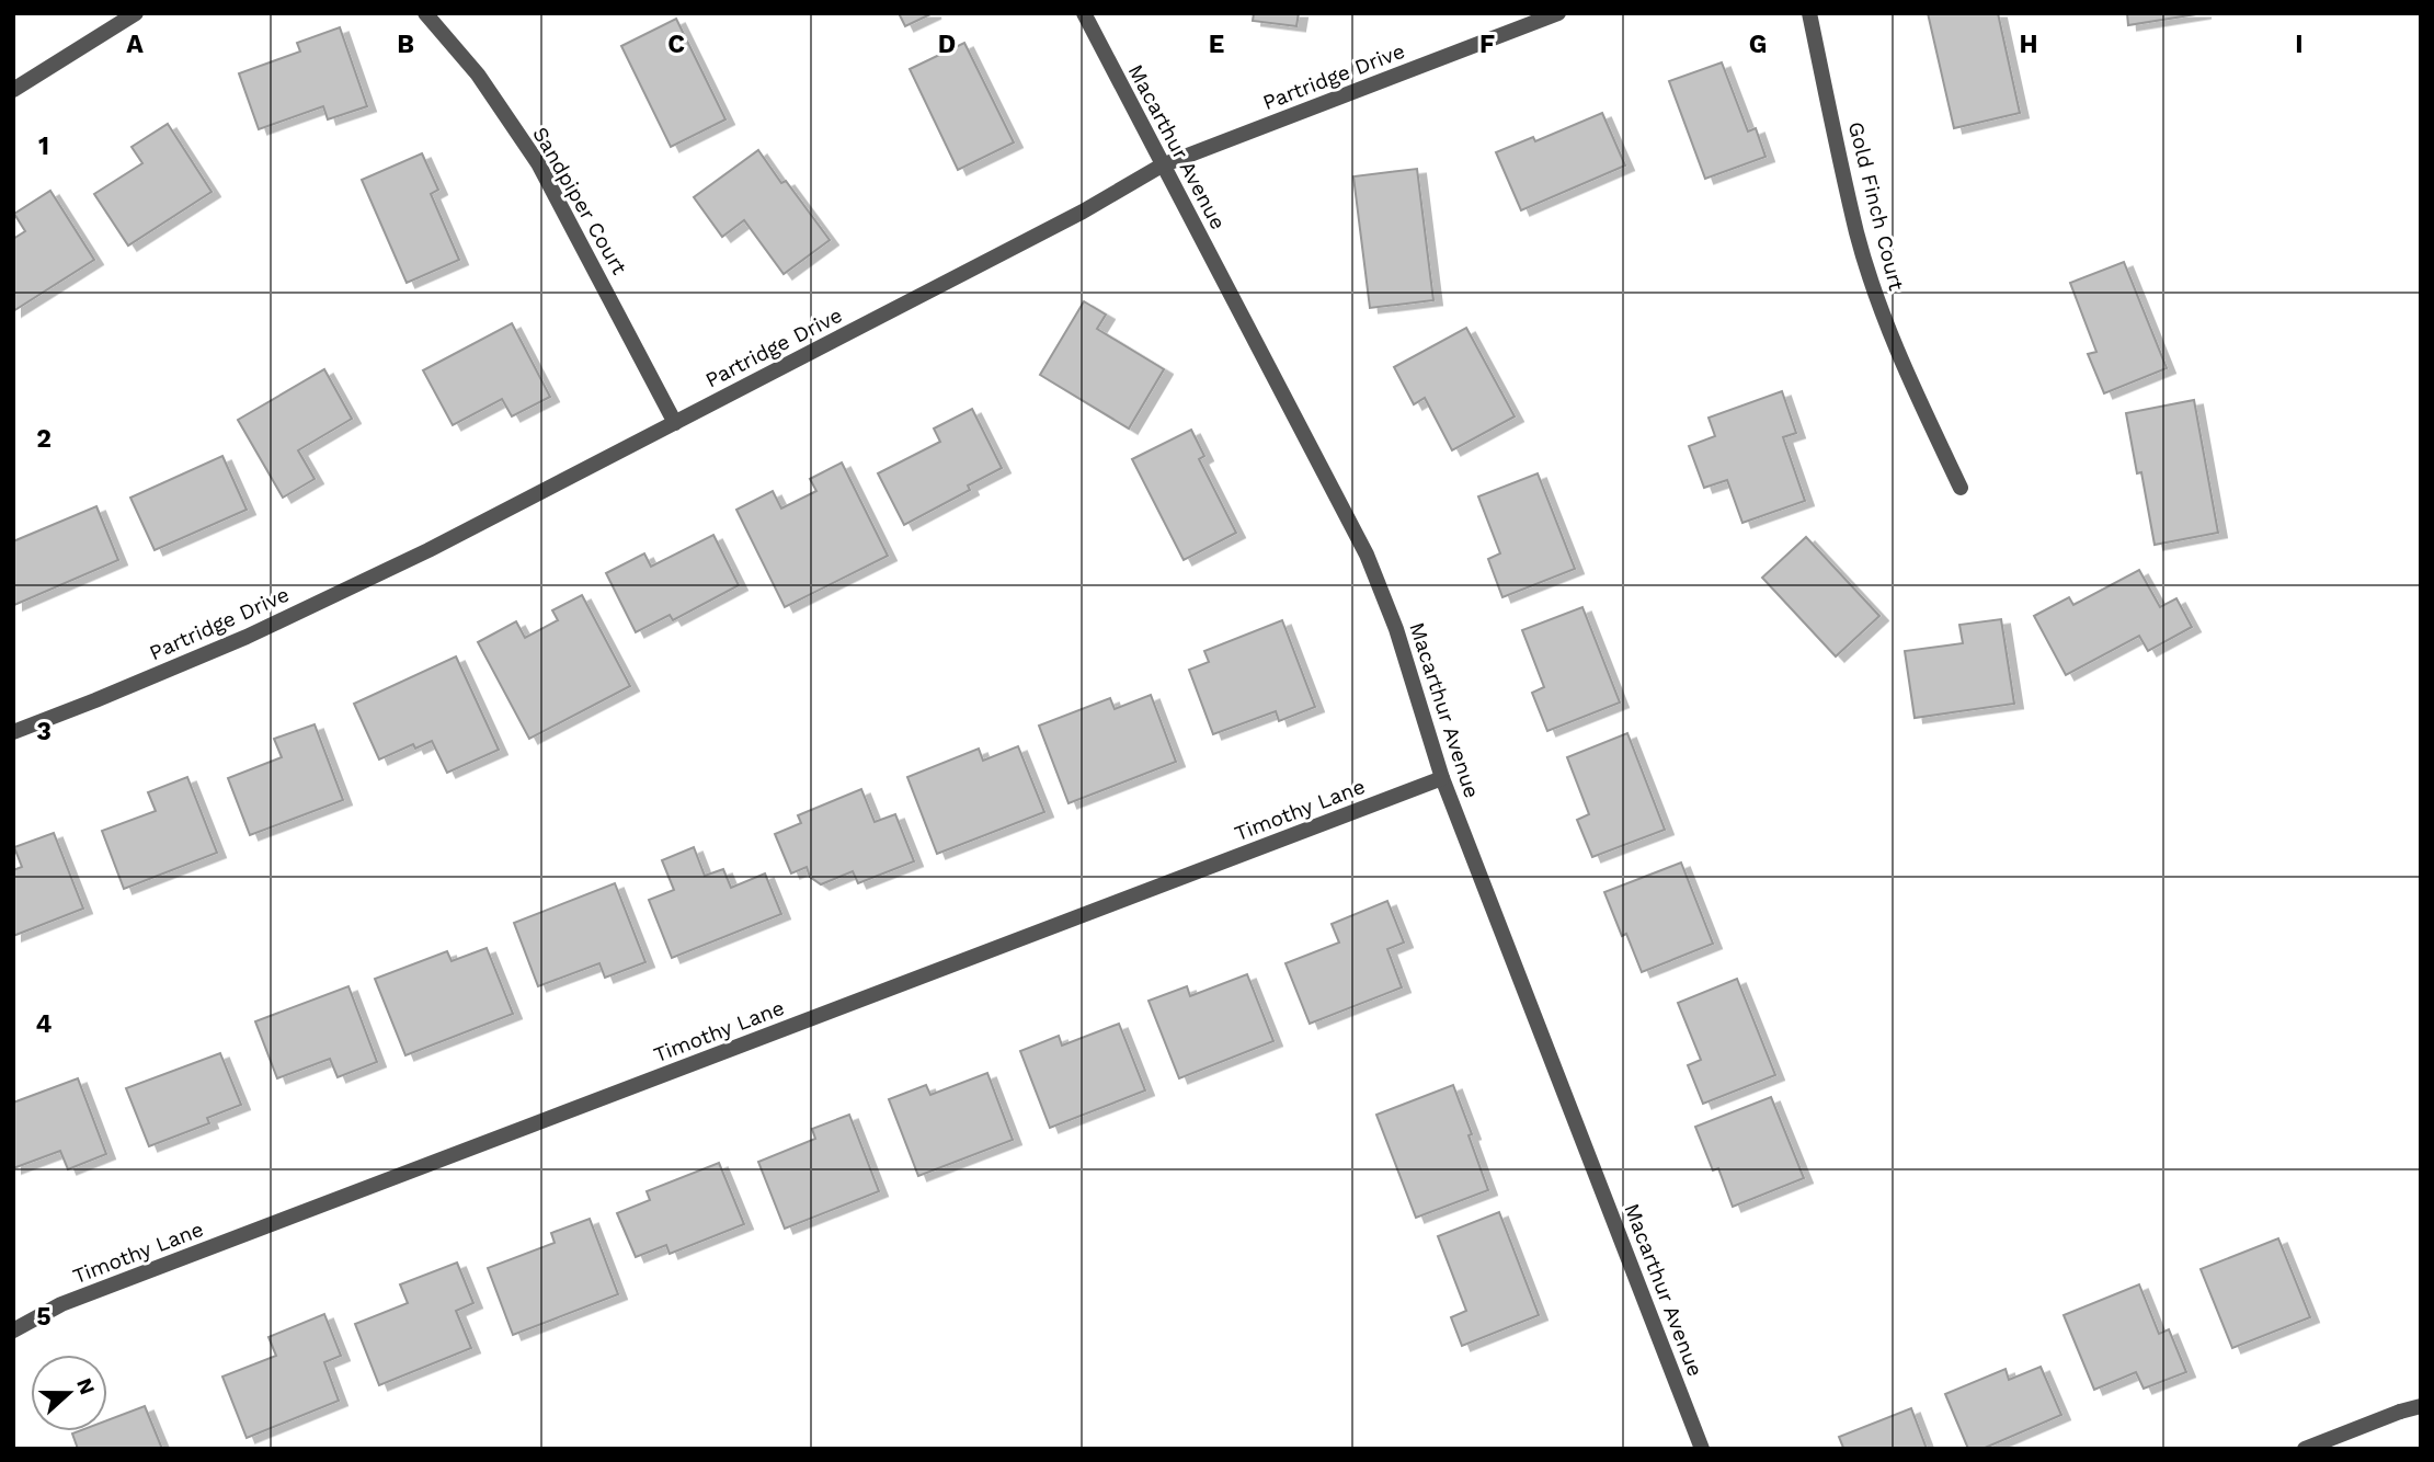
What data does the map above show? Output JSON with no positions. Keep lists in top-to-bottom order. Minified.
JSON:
{"streets":{"street":["Partridge Drive","Macarthur Avenue","Sandpiper Court","Gold Finch Court","Timothy Lane"]},"crossings":[["Partridge Drive","Macarthur Avenue"],["Partridge Drive","Sandpiper Court"],["Macarthur Avenue","Timothy Lane"]],"north":"right","grid":{"columns":["A","B","C","D","E","F","G","H","I"],"rows":["1","2","3","4","5"]}}
